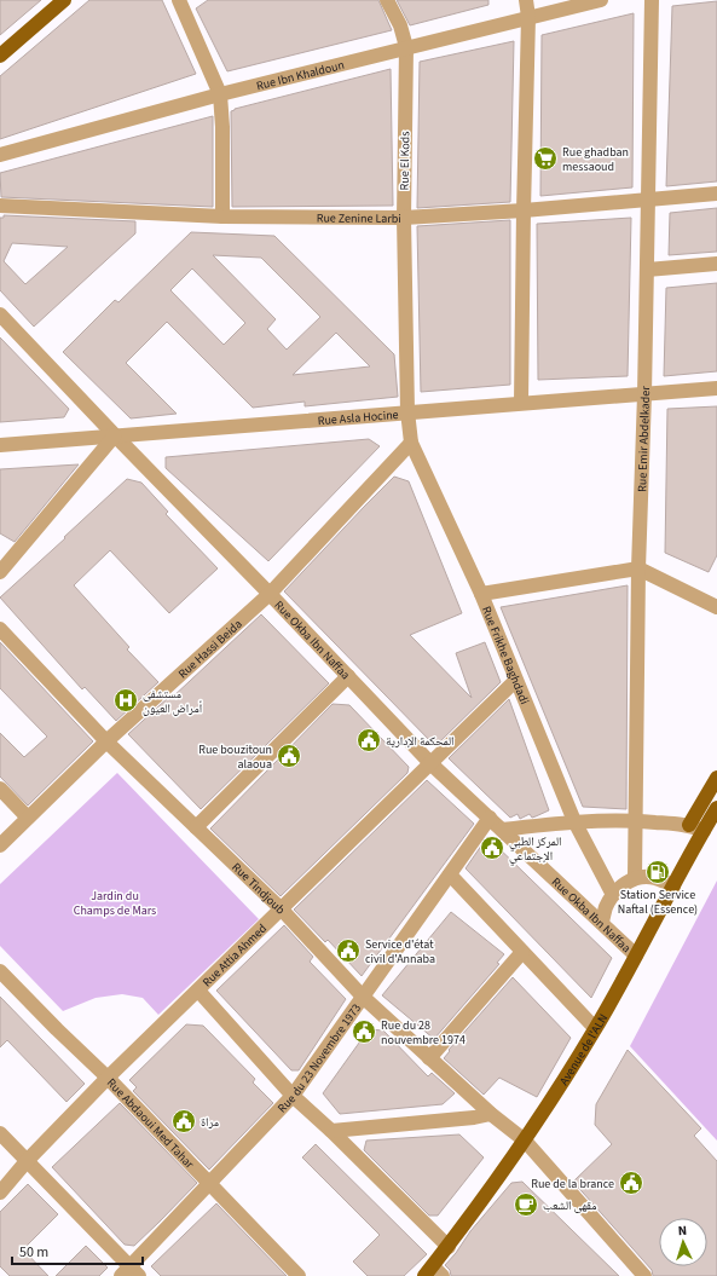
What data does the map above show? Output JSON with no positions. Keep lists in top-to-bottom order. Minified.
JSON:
{"streets":{"main road":["Avenue de l'ALN"],"street":["Rue Ibn Khaldoun","Rue El Kods","Rue Zenine Larbi","Rue Asla Hocine","Rue Emir Abdelkader","Rue Okba Ibn Naffaa","Rue Hassi Beida","Rue Frikhe Baghdadi","Rue Tindjoub","Rue Attia Ahmed","Rue du 23 Novembre 1973","Rue Abdaoui Med Tahar"]},"crossings":[["Rue Ibn Khaldoun","Rue El Kods"],["Rue El Kods","Rue Zenine Larbi"],["Rue El Kods","Rue Asla Hocine"],["Rue El Kods","Rue Frikhe Baghdadi"],["Rue Zenine Larbi","Rue Emir Abdelkader"],["Rue Asla Hocine","Rue Emir Abdelkader"],["Rue Asla Hocine","Rue Okba Ibn Naffaa"],["Rue Asla Hocine","Rue Frikhe Baghdadi"],["Rue Okba Ibn Naffaa","Rue Hassi Beida"],["Rue Okba Ibn Naffaa","Rue Attia Ahmed"],["Rue Okba Ibn Naffaa","Avenue de l'ALN"],["Rue Okba Ibn Naffaa","Rue du 23 Novembre 1973"],["Rue Hassi Beida","Rue Frikhe Baghdadi"],["Rue Hassi Beida","Rue Tindjoub"],["Rue Frikhe Baghdadi","Rue Attia Ahmed"],["Rue Tindjoub","Rue Attia Ahmed"],["Rue Tindjoub","Avenue de l'ALN"],["Rue Tindjoub","Rue du 23 Novembre 1973"],["Rue Attia Ahmed","Rue Abdaoui Med Tahar"],["Rue du 23 Novembre 1973","Rue Abdaoui Med Tahar"]],"parks":["Jardin du Champs de Mars"],"places":{"supermarket":["Rue ghadban messaoud"],"hospital":["مستشفى أمراض العيون"],"public building":["المحكمة الإدارية","Rue bouzitoun alaoua","المركز الطبي الإجتماعي","Service d'état civil d'Annaba","Rue du 28 nouvembre 1974","مراة","Rue de la brance"],"fuel station":["Station Service Naftal (Essence)"],"cafe":["مقهى الشعب"]},"scale_bar":"50 m","north":"top"}
